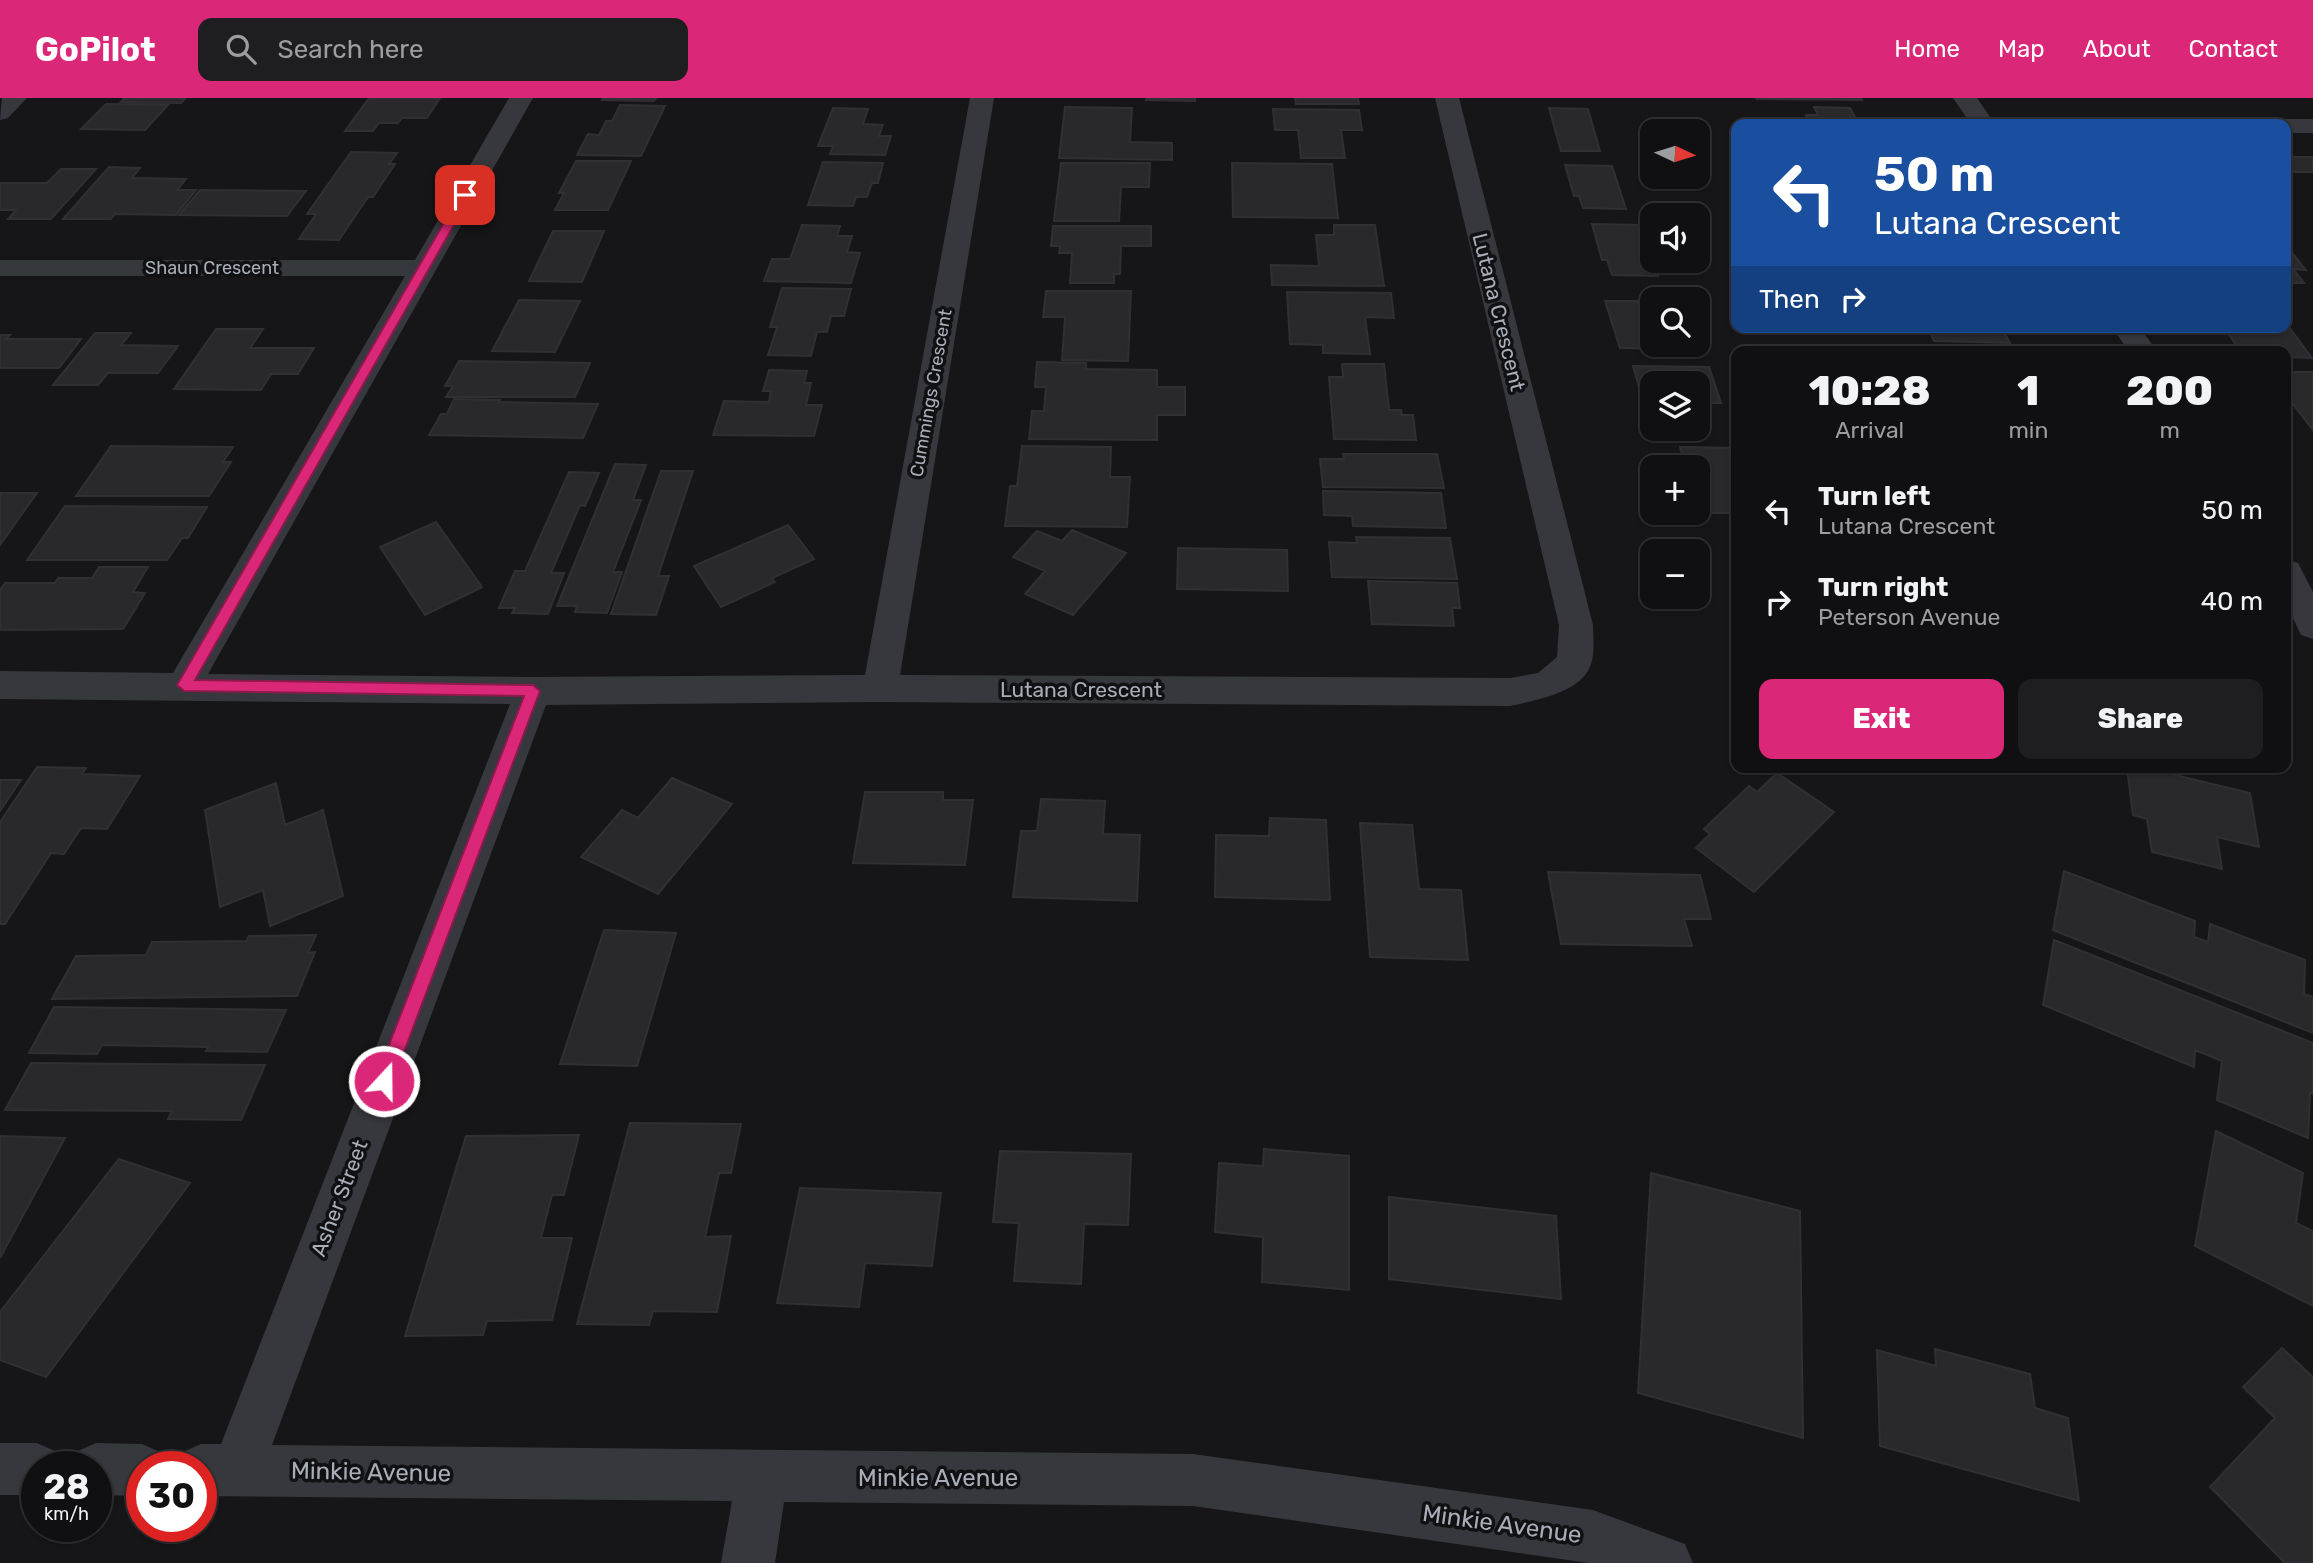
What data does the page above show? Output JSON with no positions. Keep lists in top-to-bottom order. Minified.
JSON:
{"streets":{"street":["Shaun Crescent","Lutana Crescent","Cummings Crescent","Asher Street","Minkie Avenue"]},"crossings":[["Lutana Crescent","Cummings Crescent"],["Lutana Crescent","Asher Street"],["Asher Street","Minkie Avenue"]],"north":"right","page":{"header":"GoPilot","search":"Search here","nav":["Home","Map","About","Contact"],"map_buttons":["+","−"],"turn":["50 m","Lutana Crescent"],"then":"Then","eta":["10:28","Arrival","1","min","200","m"],"list":[{"name":"Turn left","note":"Lutana Crescent","value":"50 m"},{"name":"Turn right","note":"Peterson Avenue","value":"40 m"}],"buttons":["Exit","Share"],"speed":"28 km/h","limit":"30"}}
